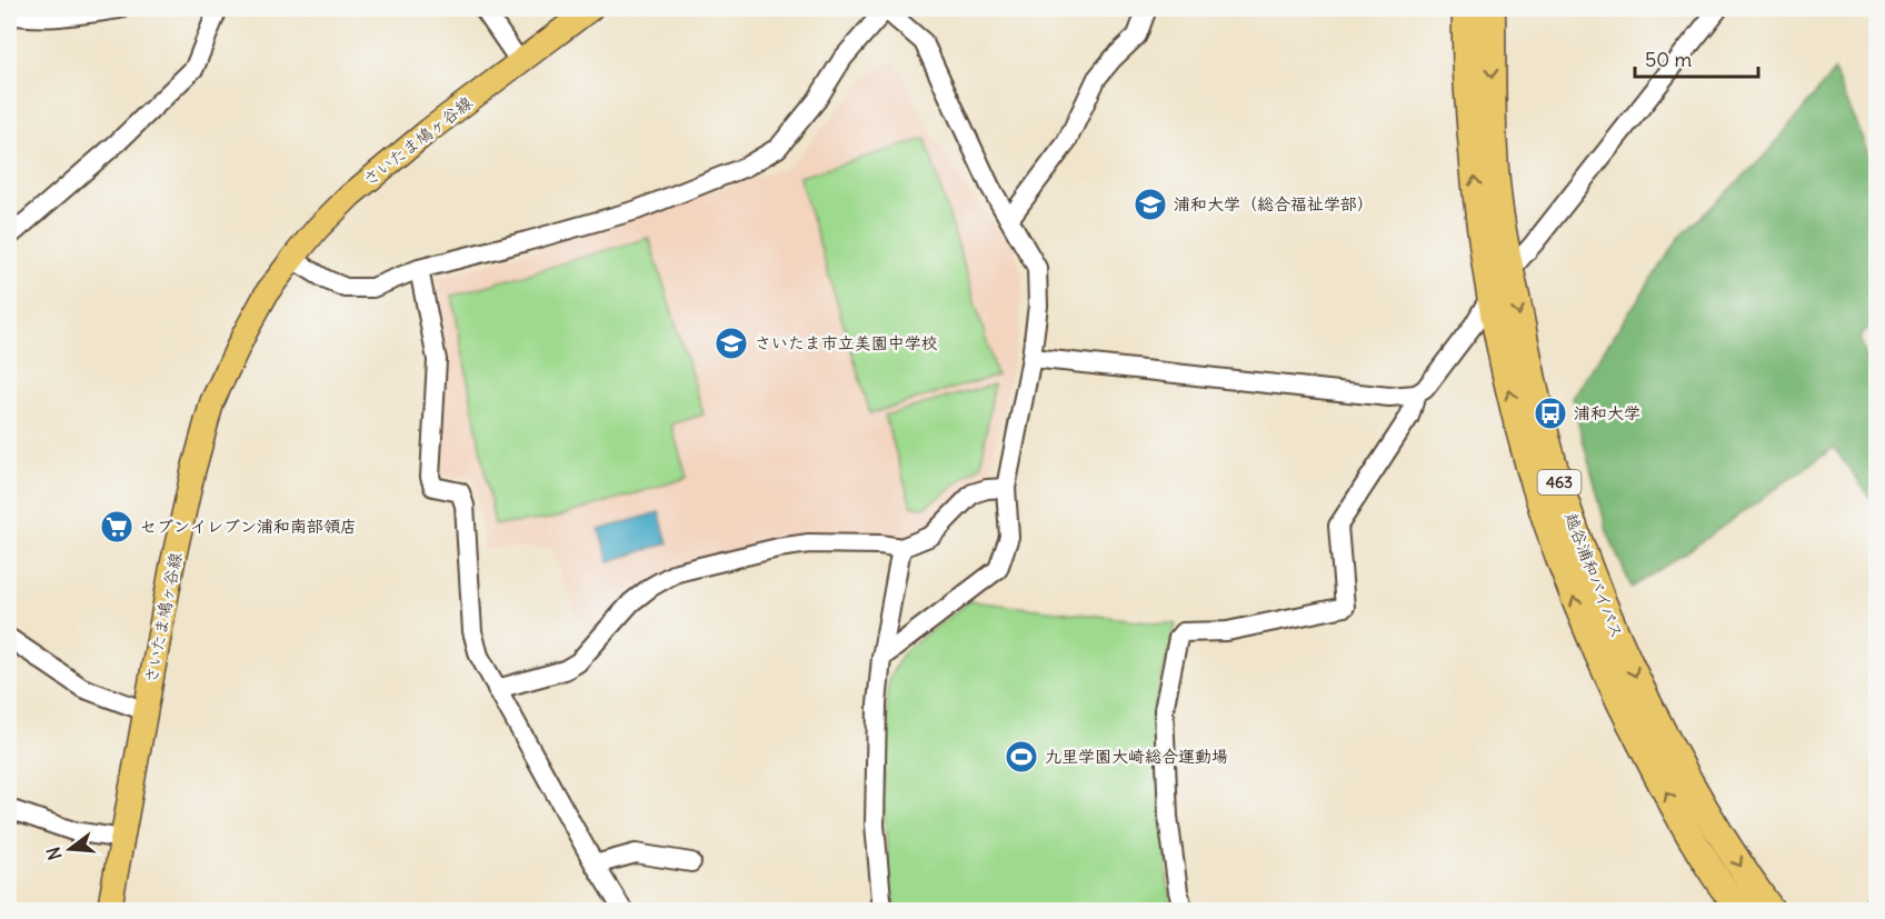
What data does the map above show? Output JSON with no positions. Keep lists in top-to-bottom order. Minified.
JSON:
{"streets":{"highway":["463","越谷浦和バイパス"],"main road":["さいたま鳩ヶ谷線"]},"places":{"school or university":["浦和大学（総合福祉学部）","さいたま市立美園中学校"],"bus stop":["浦和大学"],"supermarket":["セブンイレブン浦和南部領店"],"sports":["九里学園大崎総合運動場"]},"scale_bar":"50 m","north":"left"}
